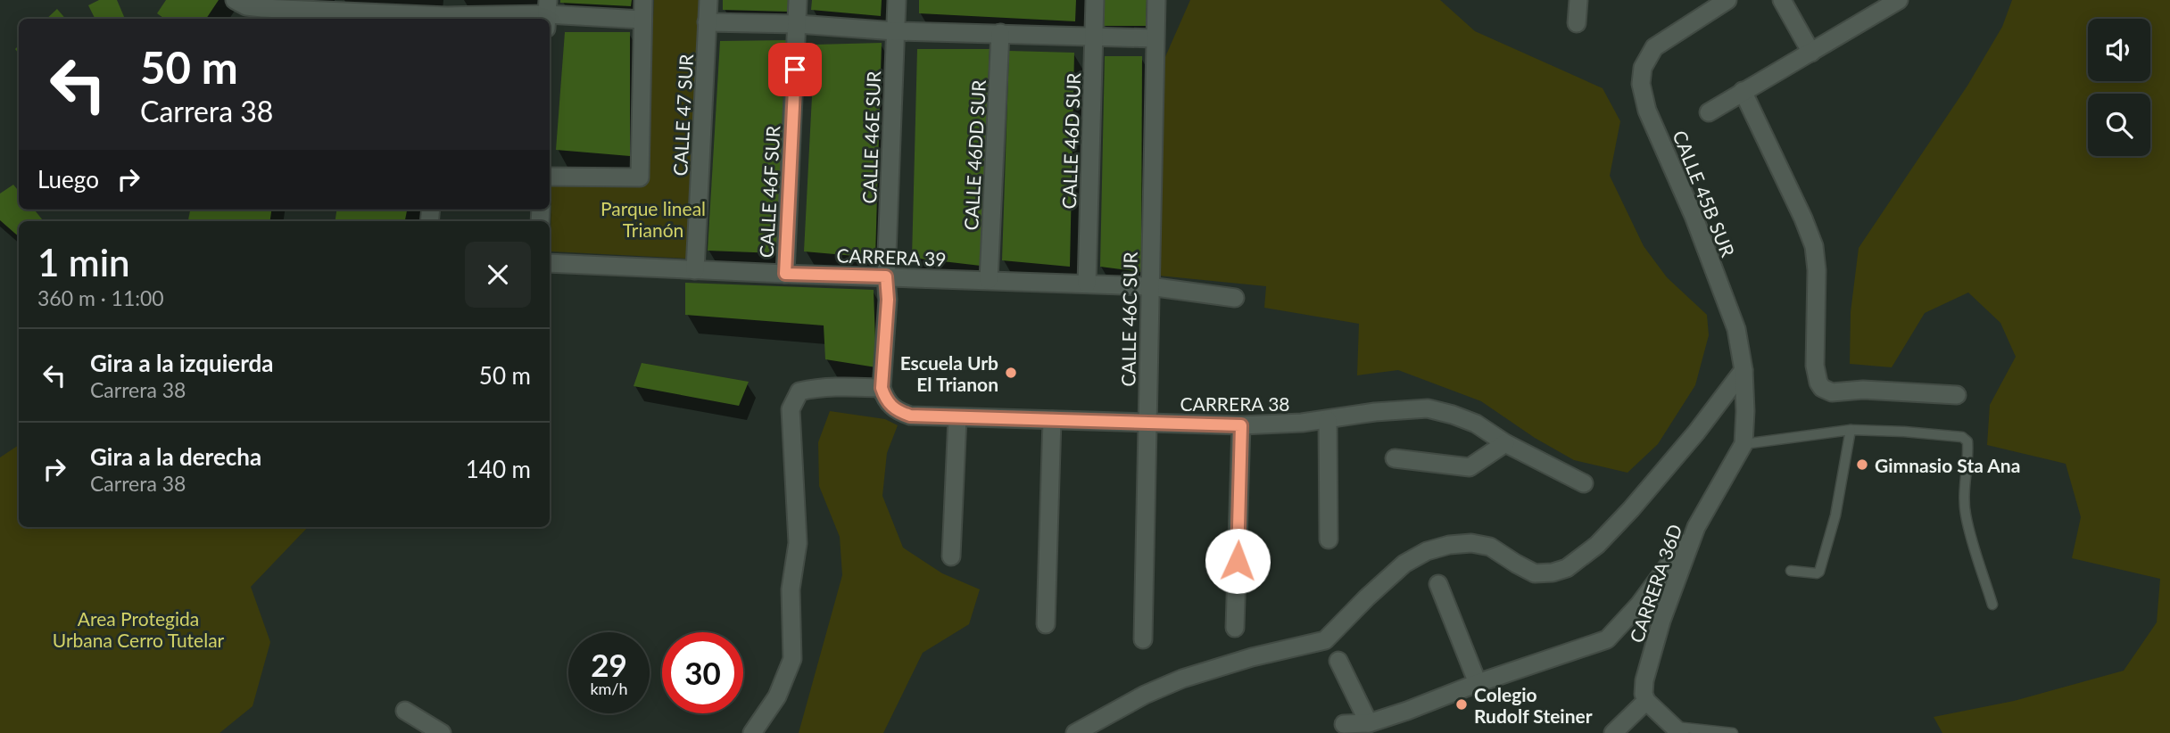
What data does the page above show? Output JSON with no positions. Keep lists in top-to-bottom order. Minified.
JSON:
{"streets":{"street":["CALLE 47 SUR","CALLE 46E SUR","CALLE 46D SUR","CALLE 46DD SUR","CALLE 46F SUR","CALLE 45B SUR","CARRERA 39","CALLE 46C SUR","CARRERA 38","CARRERA 36D"]},"crossings":[["CALLE 47 SUR","CARRERA 39"],["CALLE 46E SUR","CARRERA 39"],["CALLE 46D SUR","CARRERA 39"],["CALLE 46DD SUR","CARRERA 39"],["CALLE 46F SUR","CARRERA 39"],["CALLE 45B SUR","CARRERA 36D"],["CARRERA 39","CALLE 46C SUR"],["CALLE 46C SUR","CARRERA 38"]],"parks":["Parque lineal Trianón","Area Protegida Urbana Cerro Tutelar"],"places":["Escuela Urb El Trianon","Gimnasio Sta Ana","Colegio Rudolf Steiner"],"page":{"turn":["50 m","Carrera 38"],"then":"Luego","heading":["1 min","360 m · 11:00"],"list":[{"name":"Gira a la izquierda","note":"Carrera 38","value":"50 m"},{"name":"Gira a la derecha","note":"Carrera 38","value":"140 m"}],"speed":"29 km/h","limit":"30"}}
